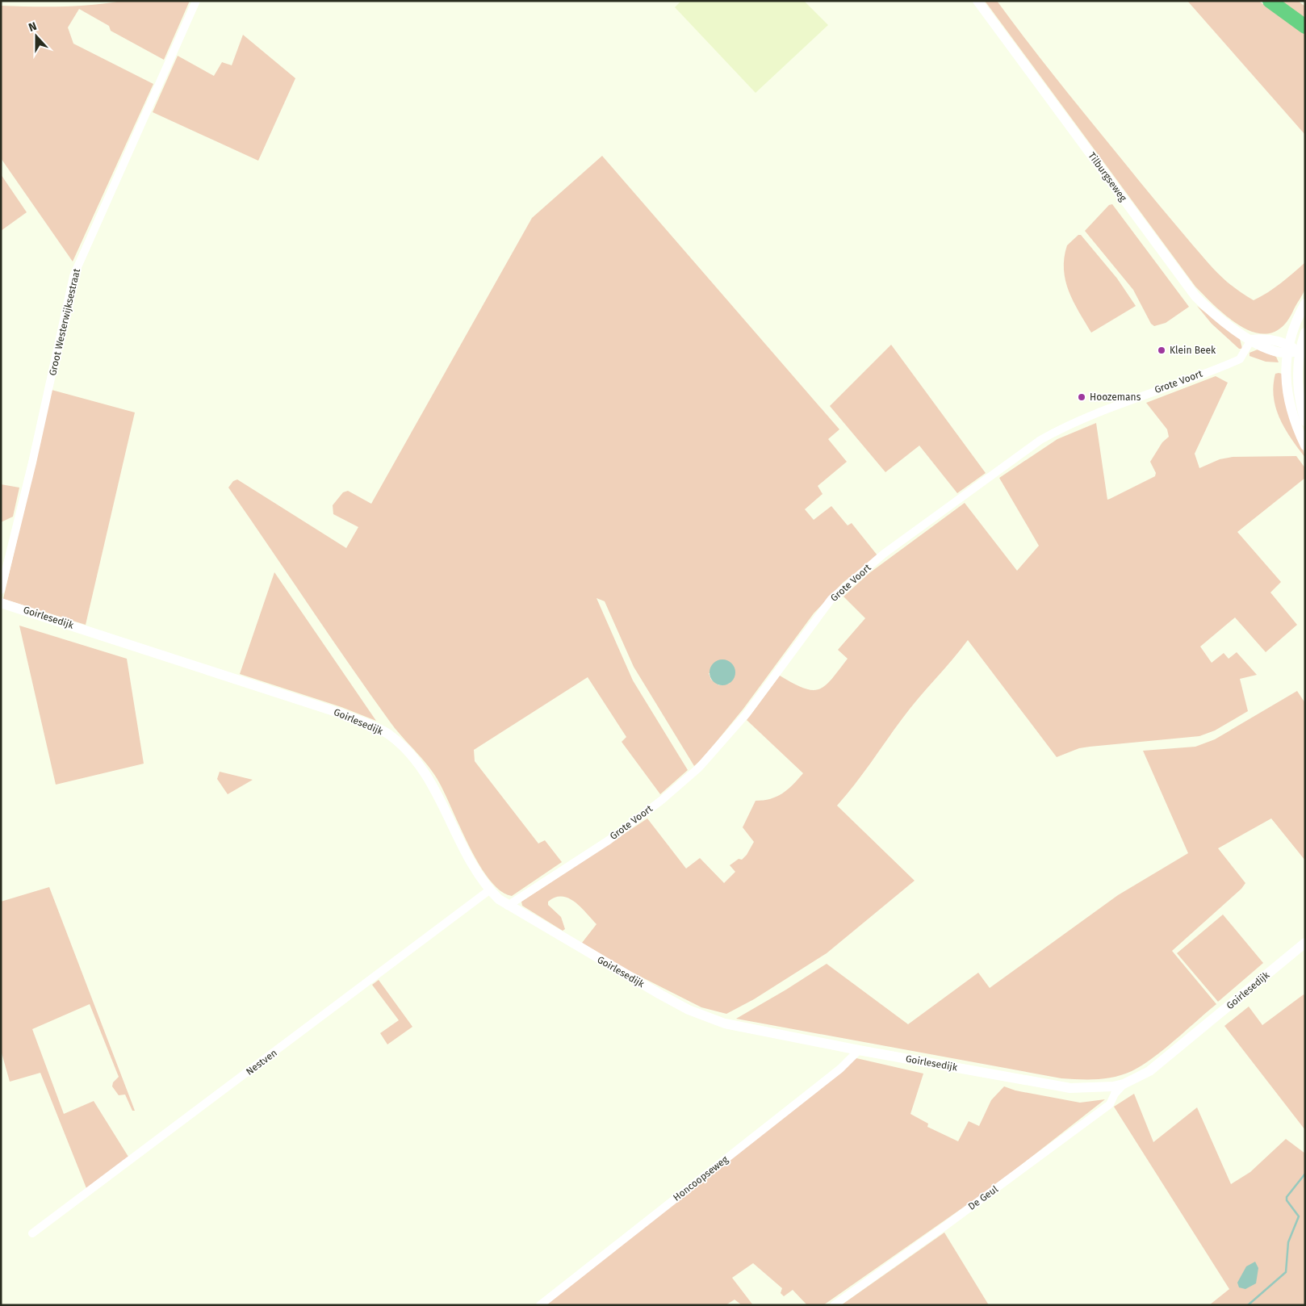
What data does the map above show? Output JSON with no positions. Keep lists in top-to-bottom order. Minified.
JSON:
{"streets":{"street":["Tilburgseweg","Groot Westerwijksestraat","Grote Voort","Goirlesedijk","Nestven","Honcoopseweg","De Geul"]},"crossings":[["Tilburgseweg","Grote Voort"],["Grote Voort","Goirlesedijk"],["Goirlesedijk","Nestven"],["Goirlesedijk","Honcoopseweg"],["Goirlesedijk","De Geul"]],"places":["Klein Beek","Hoozemans"],"north":"top"}
